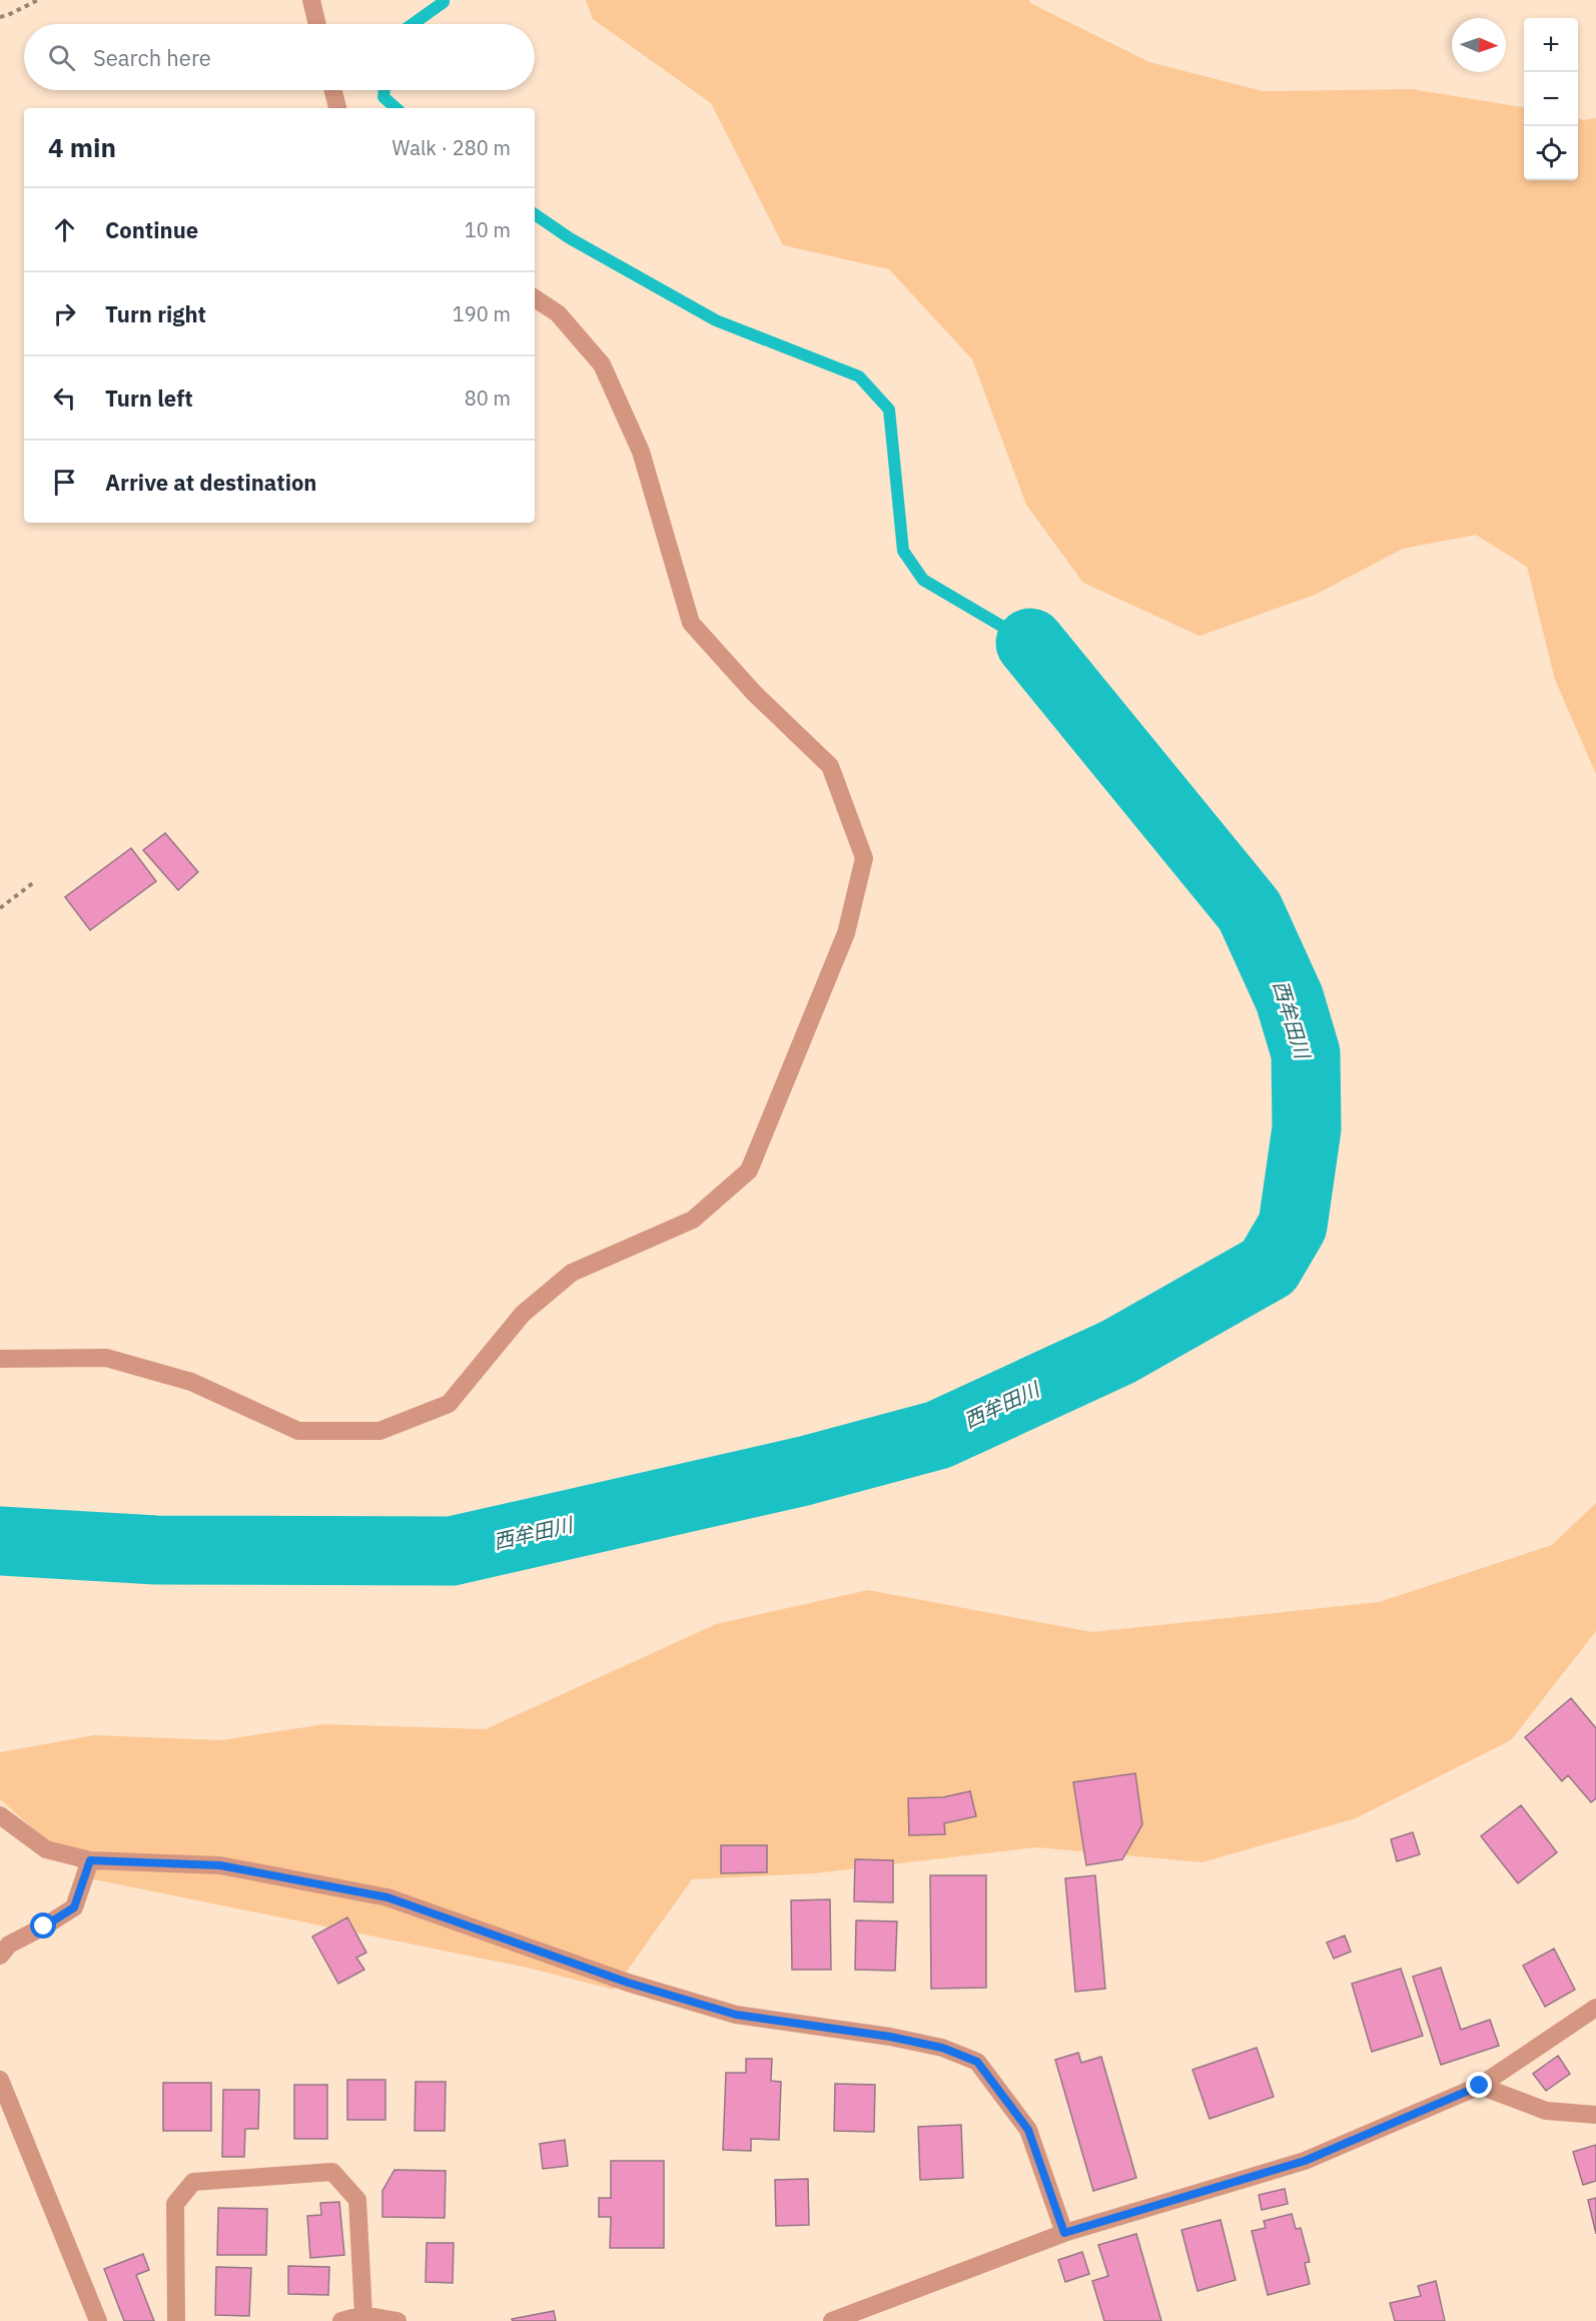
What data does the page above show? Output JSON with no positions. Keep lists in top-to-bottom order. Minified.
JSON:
{"water":["西牟田川"],"north":"right","page":{"map_buttons":["+","−"],"search":"Search here","heading":["4 min","Walk · 280 m"],"list":[["Continue","10 m"],["Turn right","190 m"],["Turn left","80 m"],"Arrive at destination"]}}
